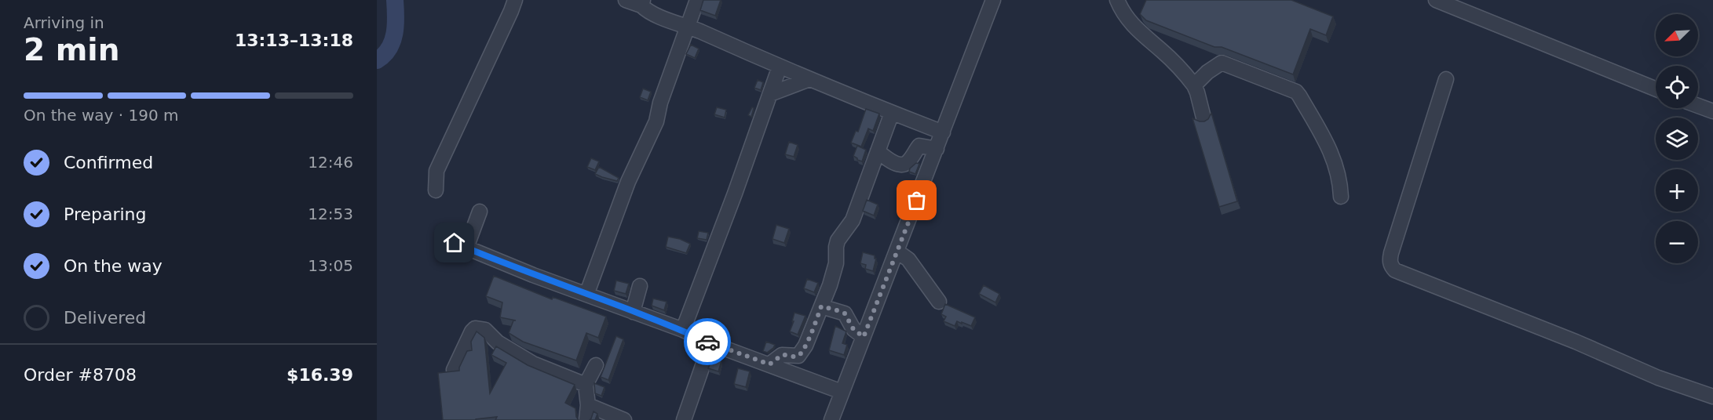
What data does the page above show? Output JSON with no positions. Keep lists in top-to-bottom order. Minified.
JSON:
{"north":"bottom left","page":{"heading":["2 min","Arriving in","13:13–13:18"],"panel":["Order #8708","$16.39"],"map_buttons":["+","−"],"bar":"On the way · 190 m","list":[["Confirmed","12:46"],["Preparing","12:53"],["On the way","13:05"],"Delivered"]}}
